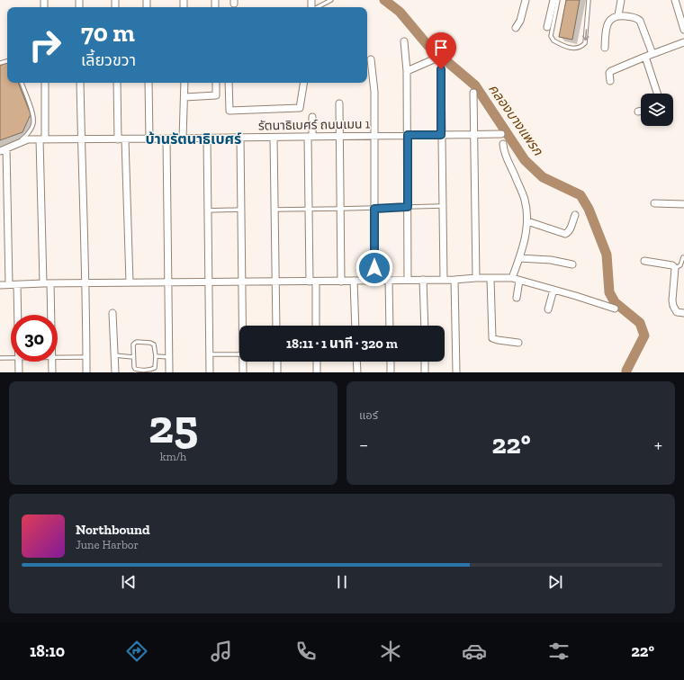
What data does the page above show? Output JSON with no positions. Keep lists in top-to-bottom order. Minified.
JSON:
{"streets":{"street":["รัตนาธิเบศร์ ถนนเมน 1"]},"districts":["บ้านรัตนาธิเบศร์"],"water":["คลองบางแพรก"],"page":{"turn":["70 m","เลี้ยวขวา"],"limit":"30","trip":"18:11 · 1 นาที · 320 m","tile":[["25","km/h"],"แอร์"],"heat":["−","22°","+"],"song":["Northbound","June Harbor"],"tabs":["18:10","22°"]}}
